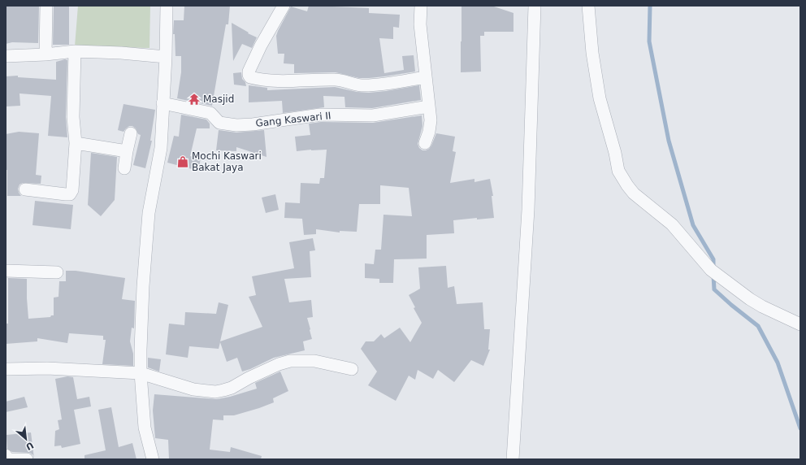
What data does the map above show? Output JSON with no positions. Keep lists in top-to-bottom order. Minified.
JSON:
{"streets":{"street":["Gang Kaswari II"]},"places":{"temple":["Masjid"],"shop":["Mochi Kaswari Bakat Jaya"]},"north":"bottom right"}
